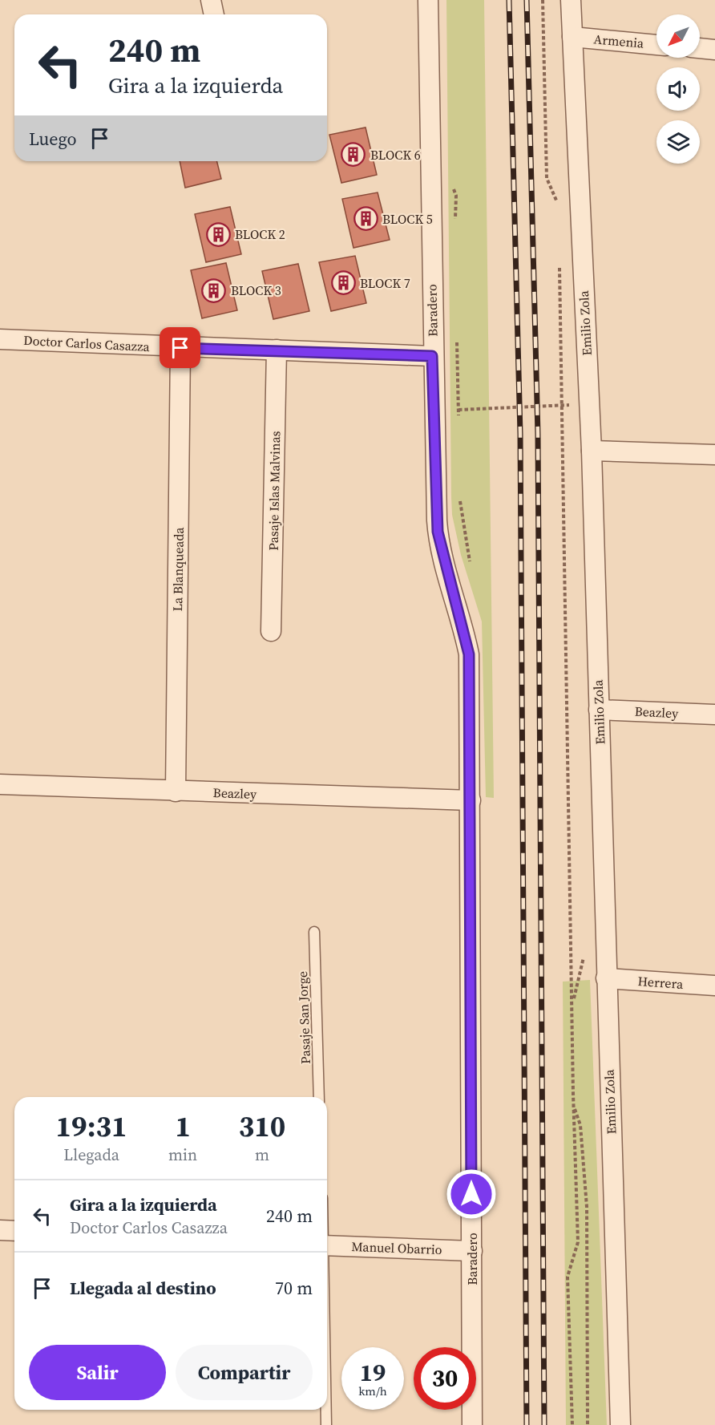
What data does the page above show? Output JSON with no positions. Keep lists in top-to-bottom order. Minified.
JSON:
{"streets":{"street":["Armenia","Baradero","Emilio Zola","Doctor Carlos Casazza","Pasaje Islas Malvinas","La Blanqueada","Beazley","Herrera","Manuel Obarrio"],"lane":["Pasaje San Jorge"]},"crossings":[["Armenia","Emilio Zola"],["Baradero","Doctor Carlos Casazza"],["Baradero","Beazley"],["Baradero","Manuel Obarrio"],["Emilio Zola","Beazley"],["Emilio Zola","Herrera"],["Doctor Carlos Casazza","Pasaje Islas Malvinas"],["Doctor Carlos Casazza","La Blanqueada"],["La Blanqueada","Beazley"]],"places":{"building":["BLOCK 6","BLOCK 5","BLOCK 2","BLOCK 7","BLOCK 3"]},"north":"bottom left","page":{"turn":["240 m","Gira a la izquierda"],"then":"Luego","eta":["19:31","Llegada","1","min","310","m"],"list":[{"name":"Gira a la izquierda","note":"Doctor Carlos Casazza","value":"240 m"},{"name":"Llegada al destino","value":"70 m"}],"buttons":["Salir","Compartir"],"speed":"19 km/h","limit":"30"}}
